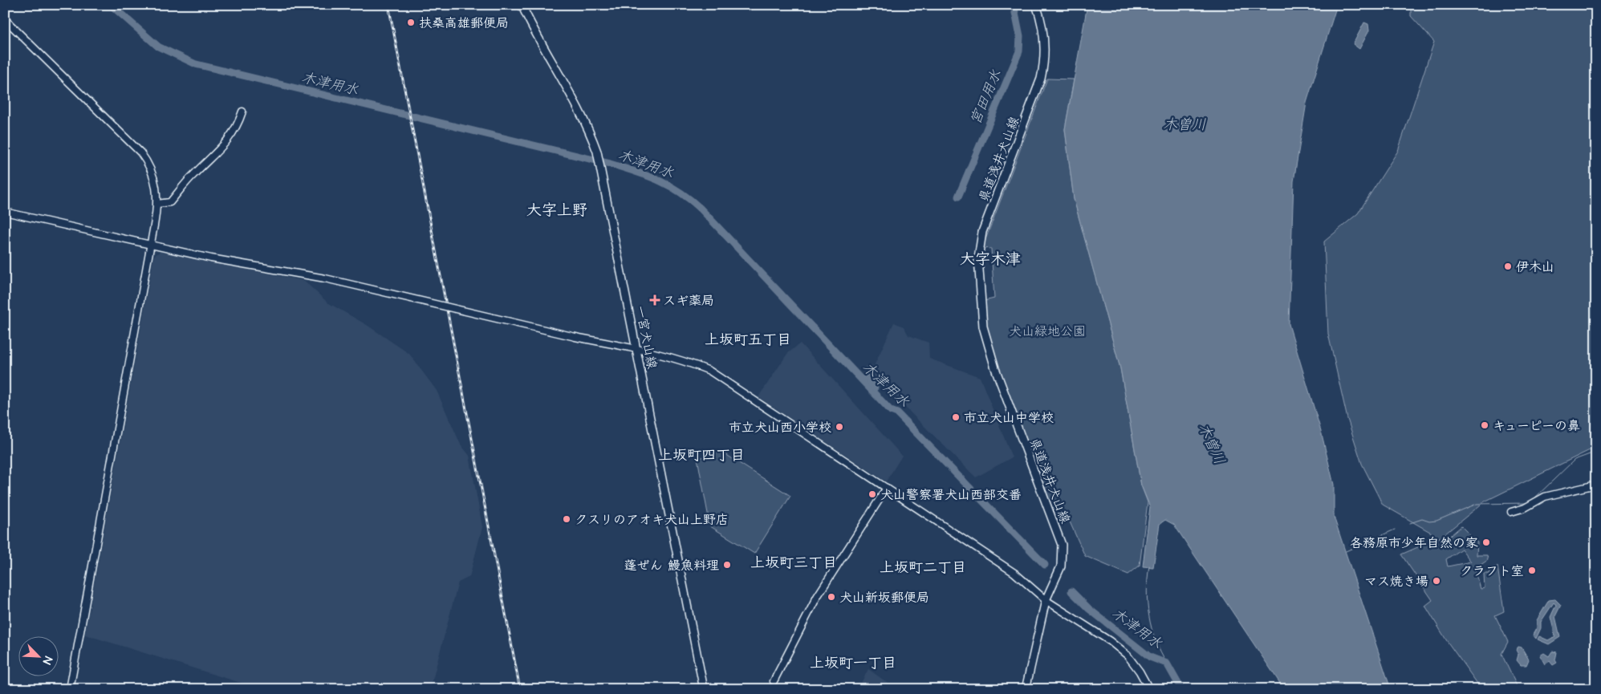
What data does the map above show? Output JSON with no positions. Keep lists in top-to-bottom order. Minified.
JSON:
{"streets":{"main road":["県道浅井犬山線","一宮犬山線"]},"districts":["大字上野","大字木津","上坂町五丁目","上坂町四丁目","上坂町三丁目","上坂町二丁目","上坂町一丁目"],"water":["木津用水","宮田用水","木曽川"],"parks":["犬山緑地公園"],"places":{"other":["扶桑高雄郵便局","伊木山","市立犬山中学校","キューピーの鼻","市立犬山西小学校","犬山警察署犬山西部交番","クスリのアオキ犬山上野店","各務原市少年自然の家","蓬ぜん 鰻魚料理","クラフト室","マス焼き場","犬山新坂郵便局"],"health":["スギ薬局"]},"north":"bottom right"}
